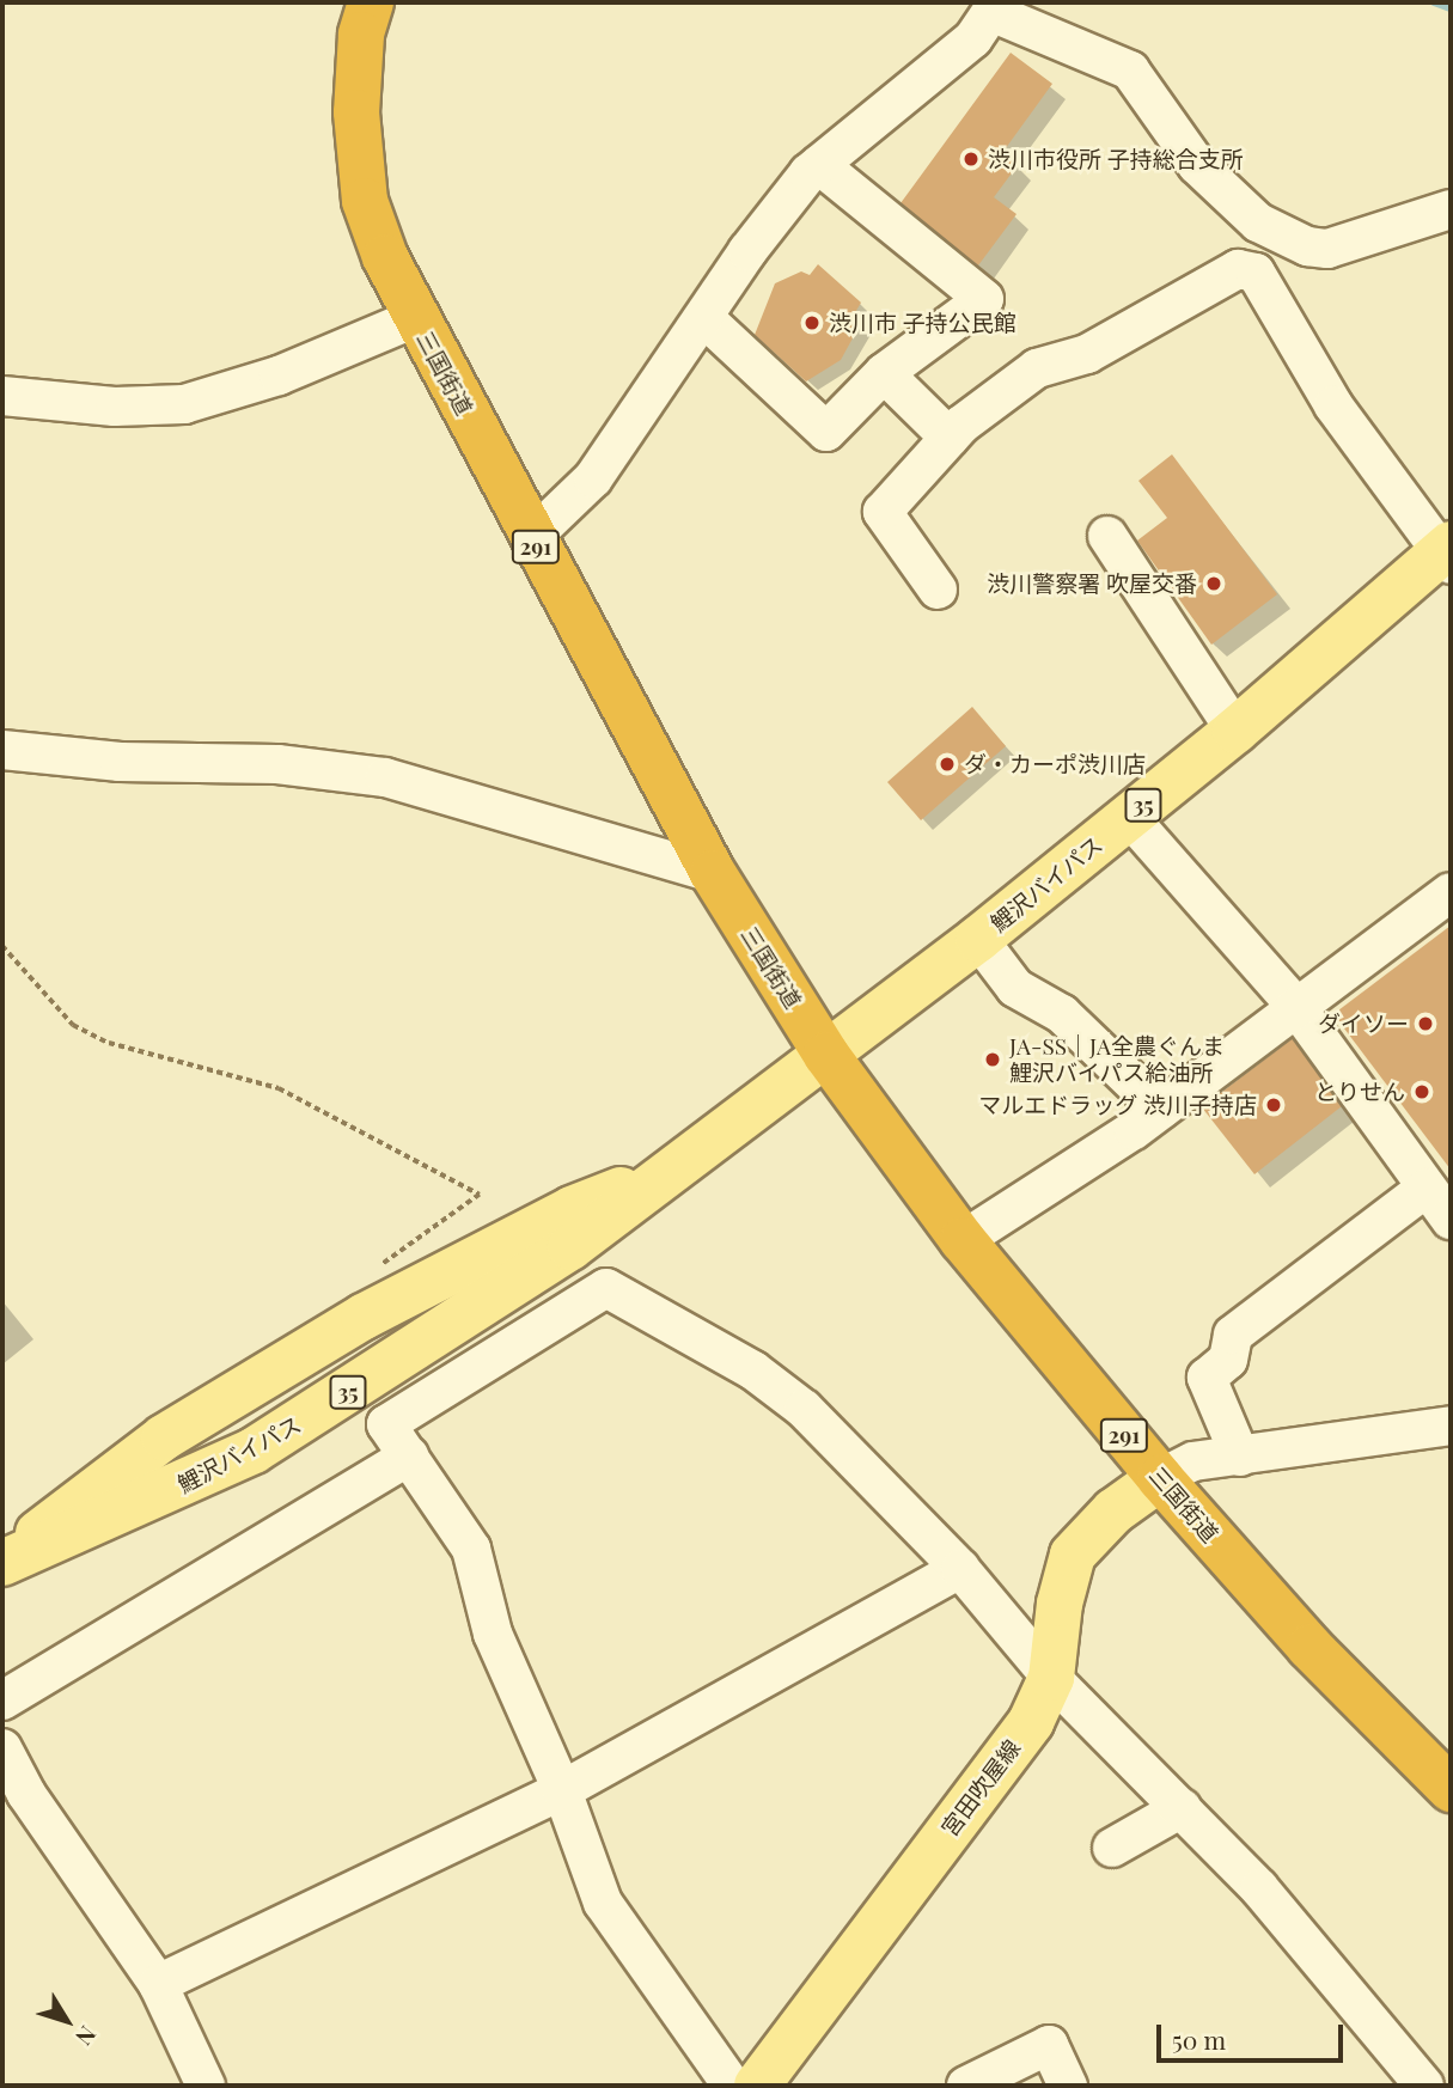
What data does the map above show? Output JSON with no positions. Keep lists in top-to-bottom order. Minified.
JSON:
{"streets":{"highway":["三国街道","291"],"main road":["35","鯉沢バイパス","宮田吹屋線"]},"crossings":[["三国街道","鯉沢バイパス"],["三国街道","宮田吹屋線"]],"places":["渋川市役所 子持総合支所","渋川市 子持公民館","渋川警察署 吹屋交番","ダ・カーポ渋川店","ダイソー","JA-SS｜JA全農ぐんま 鯉沢バイパス給油所","とりせん","マルエドラッグ 渋川子持店"],"scale_bar":"50 m","north":"bottom right"}
